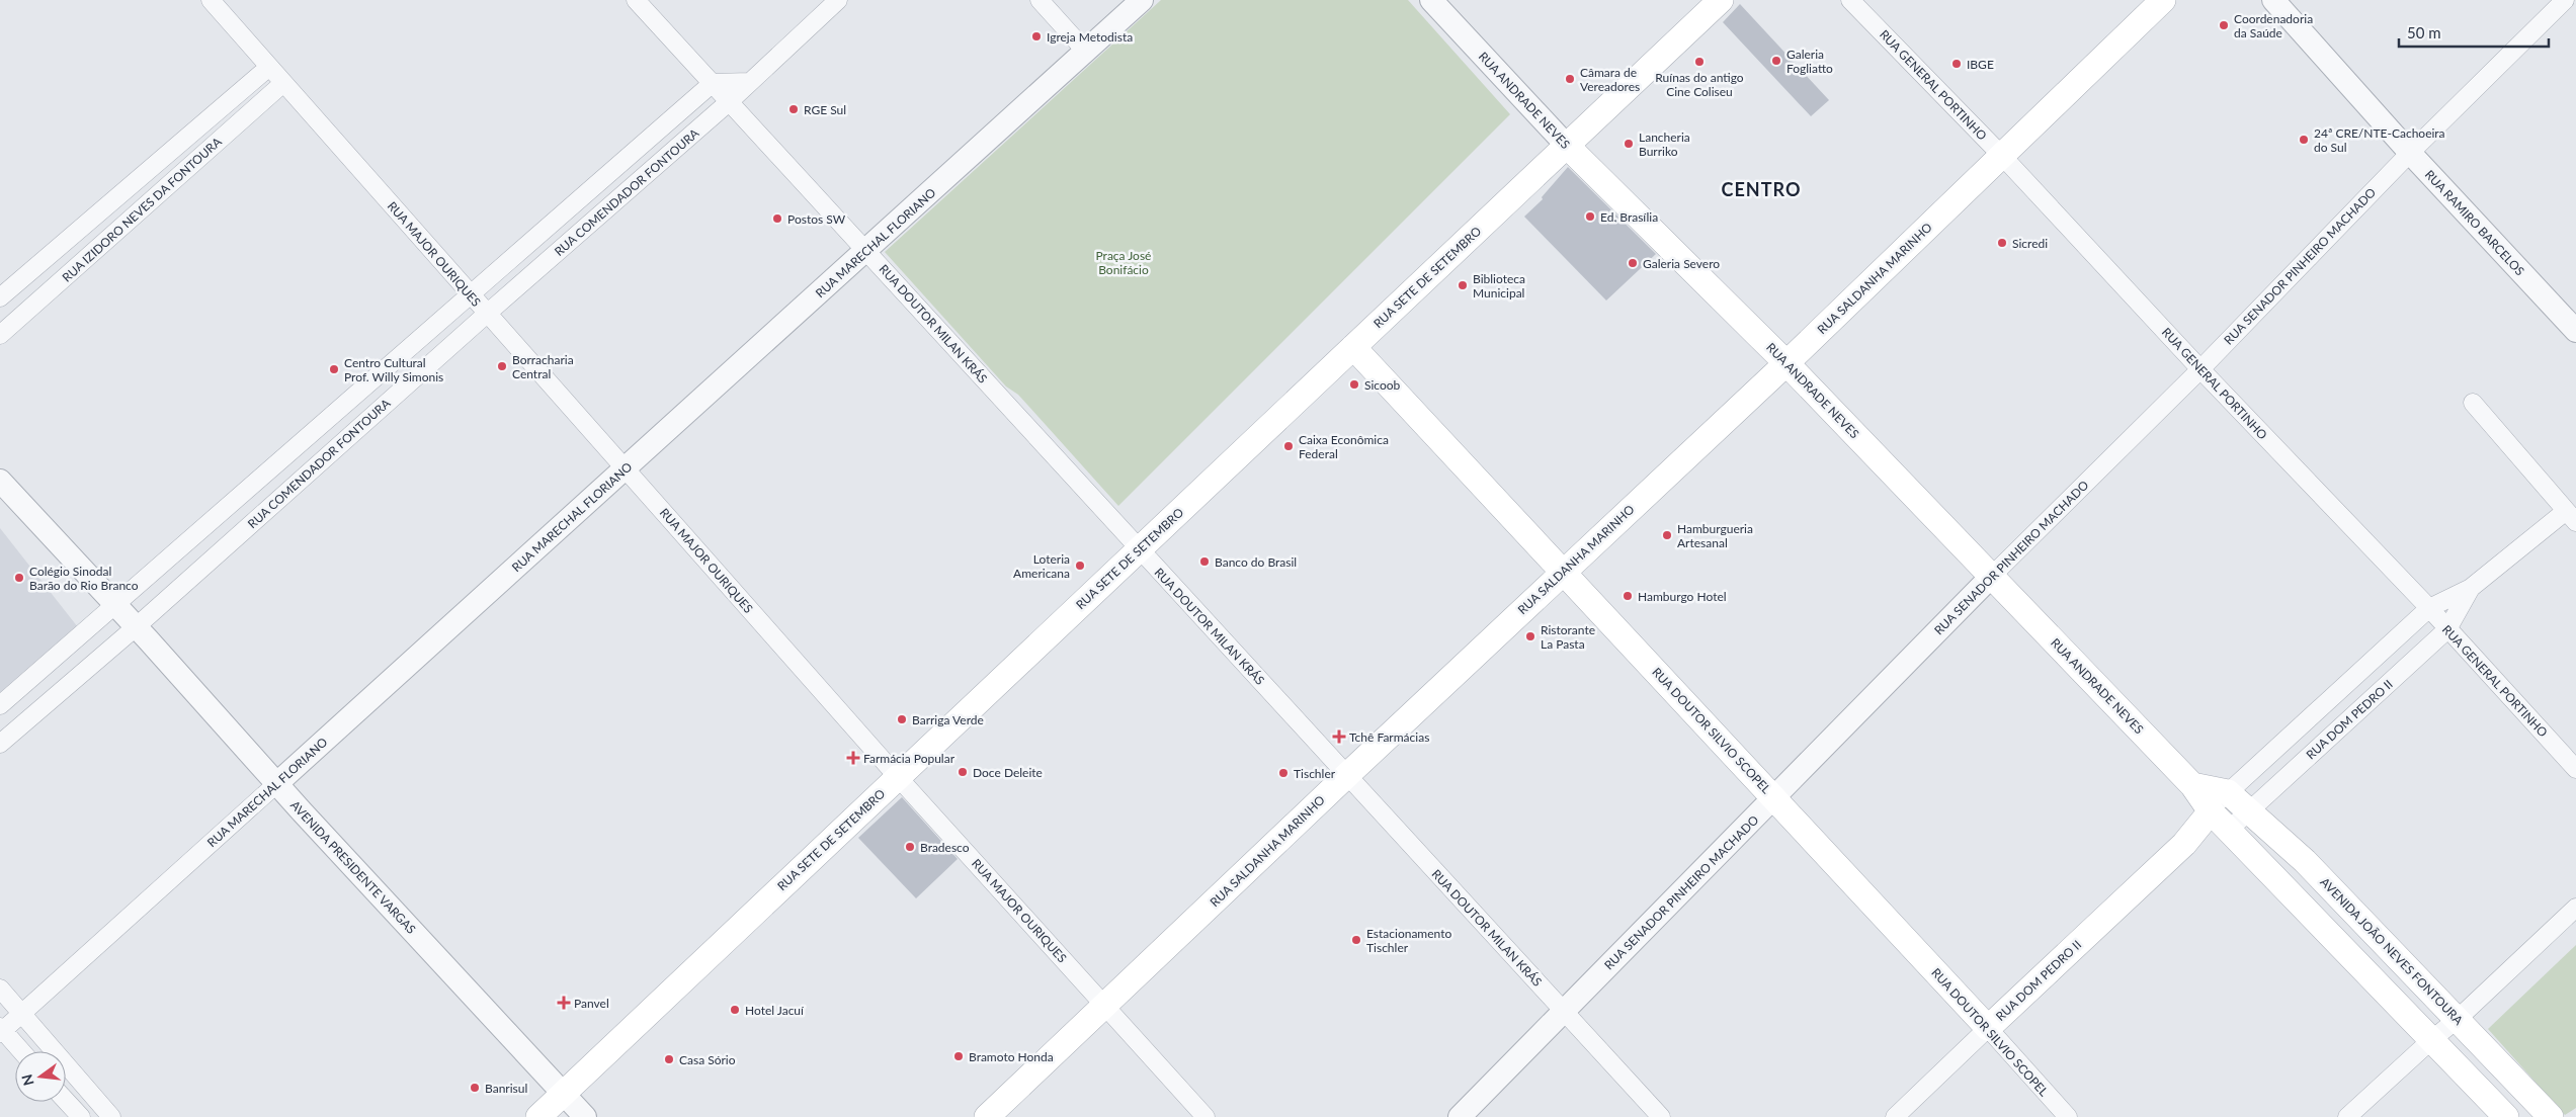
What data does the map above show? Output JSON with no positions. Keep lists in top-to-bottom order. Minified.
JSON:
{"streets":{"main road":["RUA ANDRADE NEVES","RUA SETE DE SETEMBRO","RUA SALDANHA MARINHO","RUA DOM PEDRO II","RUA DOUTOR SILVIO SCOPEL","AVENIDA JOÃO NEVES FONTOURA"],"street":["RUA GENERAL PORTINHO","RUA COMENDADOR FONTOURA","RUA IZIDORO NEVES DA FONTOURA","RUA RAMIRO BARCELOS","RUA MARECHAL FLORIANO","RUA MAJOR OURIQUES","RUA SENADOR PINHEIRO MACHADO","RUA DOUTOR MILAN KRÁS","AVENIDA PRESIDENTE VARGAS"]},"crossings":[["RUA GENERAL PORTINHO","RUA SENADOR PINHEIRO MACHADO"],["RUA GENERAL PORTINHO","RUA SALDANHA MARINHO"],["RUA GENERAL PORTINHO","RUA DOM PEDRO II"],["RUA ANDRADE NEVES","RUA SENADOR PINHEIRO MACHADO"],["RUA ANDRADE NEVES","RUA SETE DE SETEMBRO"],["RUA ANDRADE NEVES","RUA SALDANHA MARINHO"],["RUA ANDRADE NEVES","RUA DOM PEDRO II"],["RUA COMENDADOR FONTOURA","RUA MAJOR OURIQUES"],["RUA COMENDADOR FONTOURA","RUA DOUTOR MILAN KRÁS"],["RUA COMENDADOR FONTOURA","AVENIDA PRESIDENTE VARGAS"],["RUA IZIDORO NEVES DA FONTOURA","RUA MAJOR OURIQUES"],["RUA RAMIRO BARCELOS","RUA SENADOR PINHEIRO MACHADO"],["RUA MARECHAL FLORIANO","RUA MAJOR OURIQUES"],["RUA MARECHAL FLORIANO","RUA DOUTOR MILAN KRÁS"],["RUA MARECHAL FLORIANO","AVENIDA PRESIDENTE VARGAS"],["RUA MAJOR OURIQUES","RUA SETE DE SETEMBRO"],["RUA MAJOR OURIQUES","RUA SALDANHA MARINHO"],["RUA SENADOR PINHEIRO MACHADO","RUA DOUTOR MILAN KRÁS"],["RUA SENADOR PINHEIRO MACHADO","RUA DOUTOR SILVIO SCOPEL"],["RUA SETE DE SETEMBRO","RUA DOUTOR MILAN KRÁS"],["RUA SETE DE SETEMBRO","RUA DOUTOR SILVIO SCOPEL"],["RUA SETE DE SETEMBRO","AVENIDA PRESIDENTE VARGAS"],["RUA SALDANHA MARINHO","RUA DOUTOR MILAN KRÁS"],["RUA SALDANHA MARINHO","RUA DOUTOR SILVIO SCOPEL"],["RUA DOM PEDRO II","RUA DOUTOR SILVIO SCOPEL"],["RUA DOM PEDRO II","AVENIDA JOÃO NEVES FONTOURA"]],"districts":["CENTRO"],"parks":["Praça José Bonifácio"],"places":{"other":["Coordenadoria da Saúde","Igreja Metodista","Galeria Fogliatto","Ruínas do antigo Cine Coliseu","IBGE","Câmara de Vereadores","RGE Sul","24ª CRE/NTE-Cachoeira do Sul","Lancheria Burriko","Ed. Brasília","Postos SW","Sicredi","Galeria Severo","Biblioteca Municipal","Borracharia Central","Centro Cultural Prof. Willy Simonis","Sicoob","Caixa Econômica Federal","Hamburgueria Artesanal","Banco do Brasil","Loteria Americana","Colégio Sinodal Barão do Rio Branco","Hamburgo Hotel","Ristorante La Pasta","Barriga Verde","Doce Deleite","Tischler","Bradesco","Estacionamento Tischler","Hotel Jacuí","Bramoto Honda","Casa Sório","Banrisul"],"health":["Tchê Farmácias","Farmácia Popular","Panvel"]},"scale_bar":"50 m","north":"left"}
